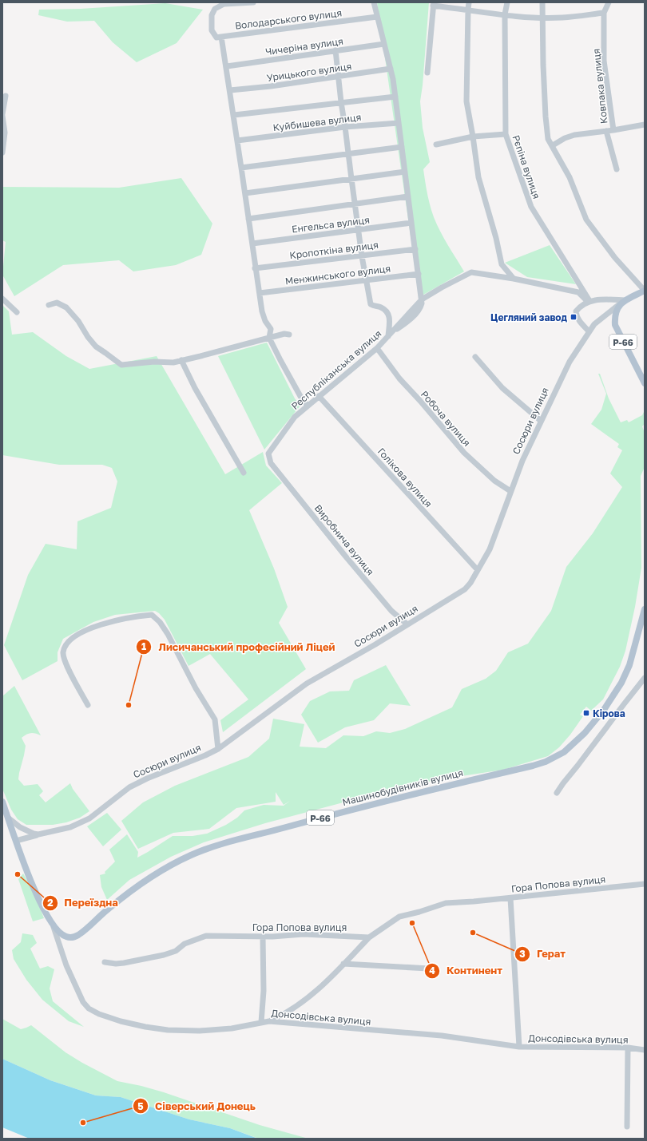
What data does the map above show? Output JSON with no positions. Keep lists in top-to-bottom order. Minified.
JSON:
{"streets":{"main road":["Р-66","Сосюри вулиця","Машинобудівників вулиця"],"street":["Володарського вулиця","Чичеріна вулиця","Урицького вулиця","Ковпака вулиця","Куйбишева вулиця","Рєпіна вулиця","Енгельса вулиця","Кропоткіна вулиця","Менжинського вулиця","Республіканська вулиця","Робоча вулиця","Голікова вулиця","Виробнича вулиця","Гора Попова вулиця","Донсодівська вулиця"]},"crossings":[["Рєпіна вулиця","Республіканська вулиця"],["Р-66","Сосюри вулиця"],["Республіканська вулиця","Робоча вулиця"],["Республіканська вулиця","Голікова вулиця"],["Республіканська вулиця","Виробнича вулиця"],["Робоча вулиця","Сосюри вулиця"],["Сосюри вулиця","Голікова вулиця"],["Сосюри вулиця","Виробнича вулиця"],["Сосюри вулиця","Машинобудівників вулиця"],["Машинобудівників вулиця","Донсодівська вулиця"]],"places":{"transit":["Цегляний завод","Кірова"],"other":["Лисичанський професійний Ліцей","Переїздна","Континент","Герат","Сіверський Донець"]}}
